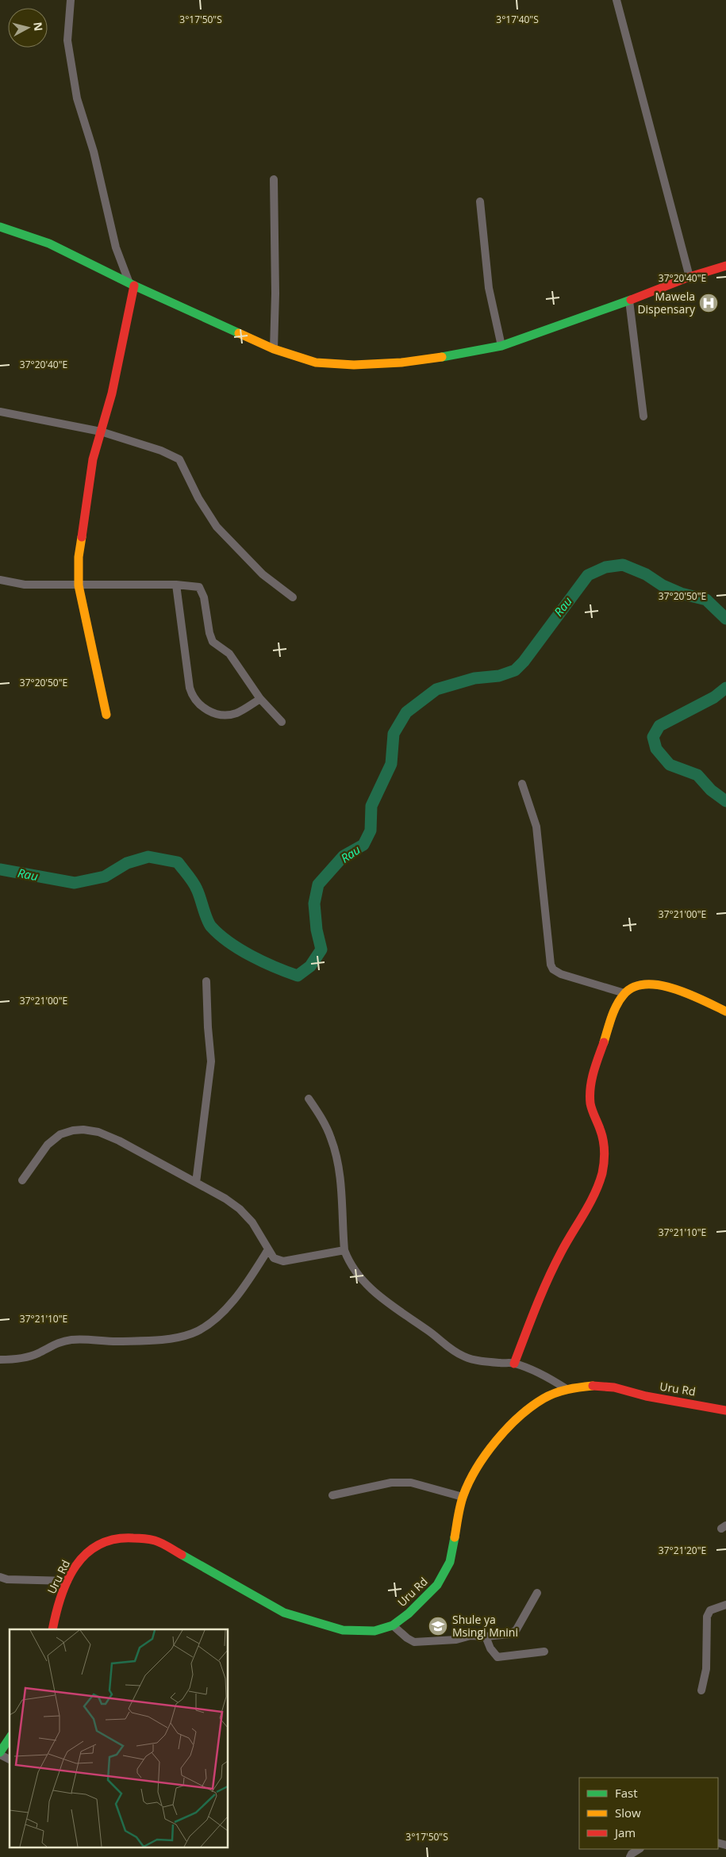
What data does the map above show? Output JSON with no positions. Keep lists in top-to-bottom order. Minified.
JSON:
{"streets":{"street":["Uru Rd"]},"water":["Rau"],"places":{"hospital":["Mawela Dispensary"],"school or university":["Shule ya Msingi Mnini"]},"legend":["Fast","Slow","Jam"],"north":"right","coordinates":["3°17'50\"S","3°17'40\"S","37°20'40\"E","37°20'50\"E","37°21'00\"E","37°21'10\"E","37°21'20\"E"]}
